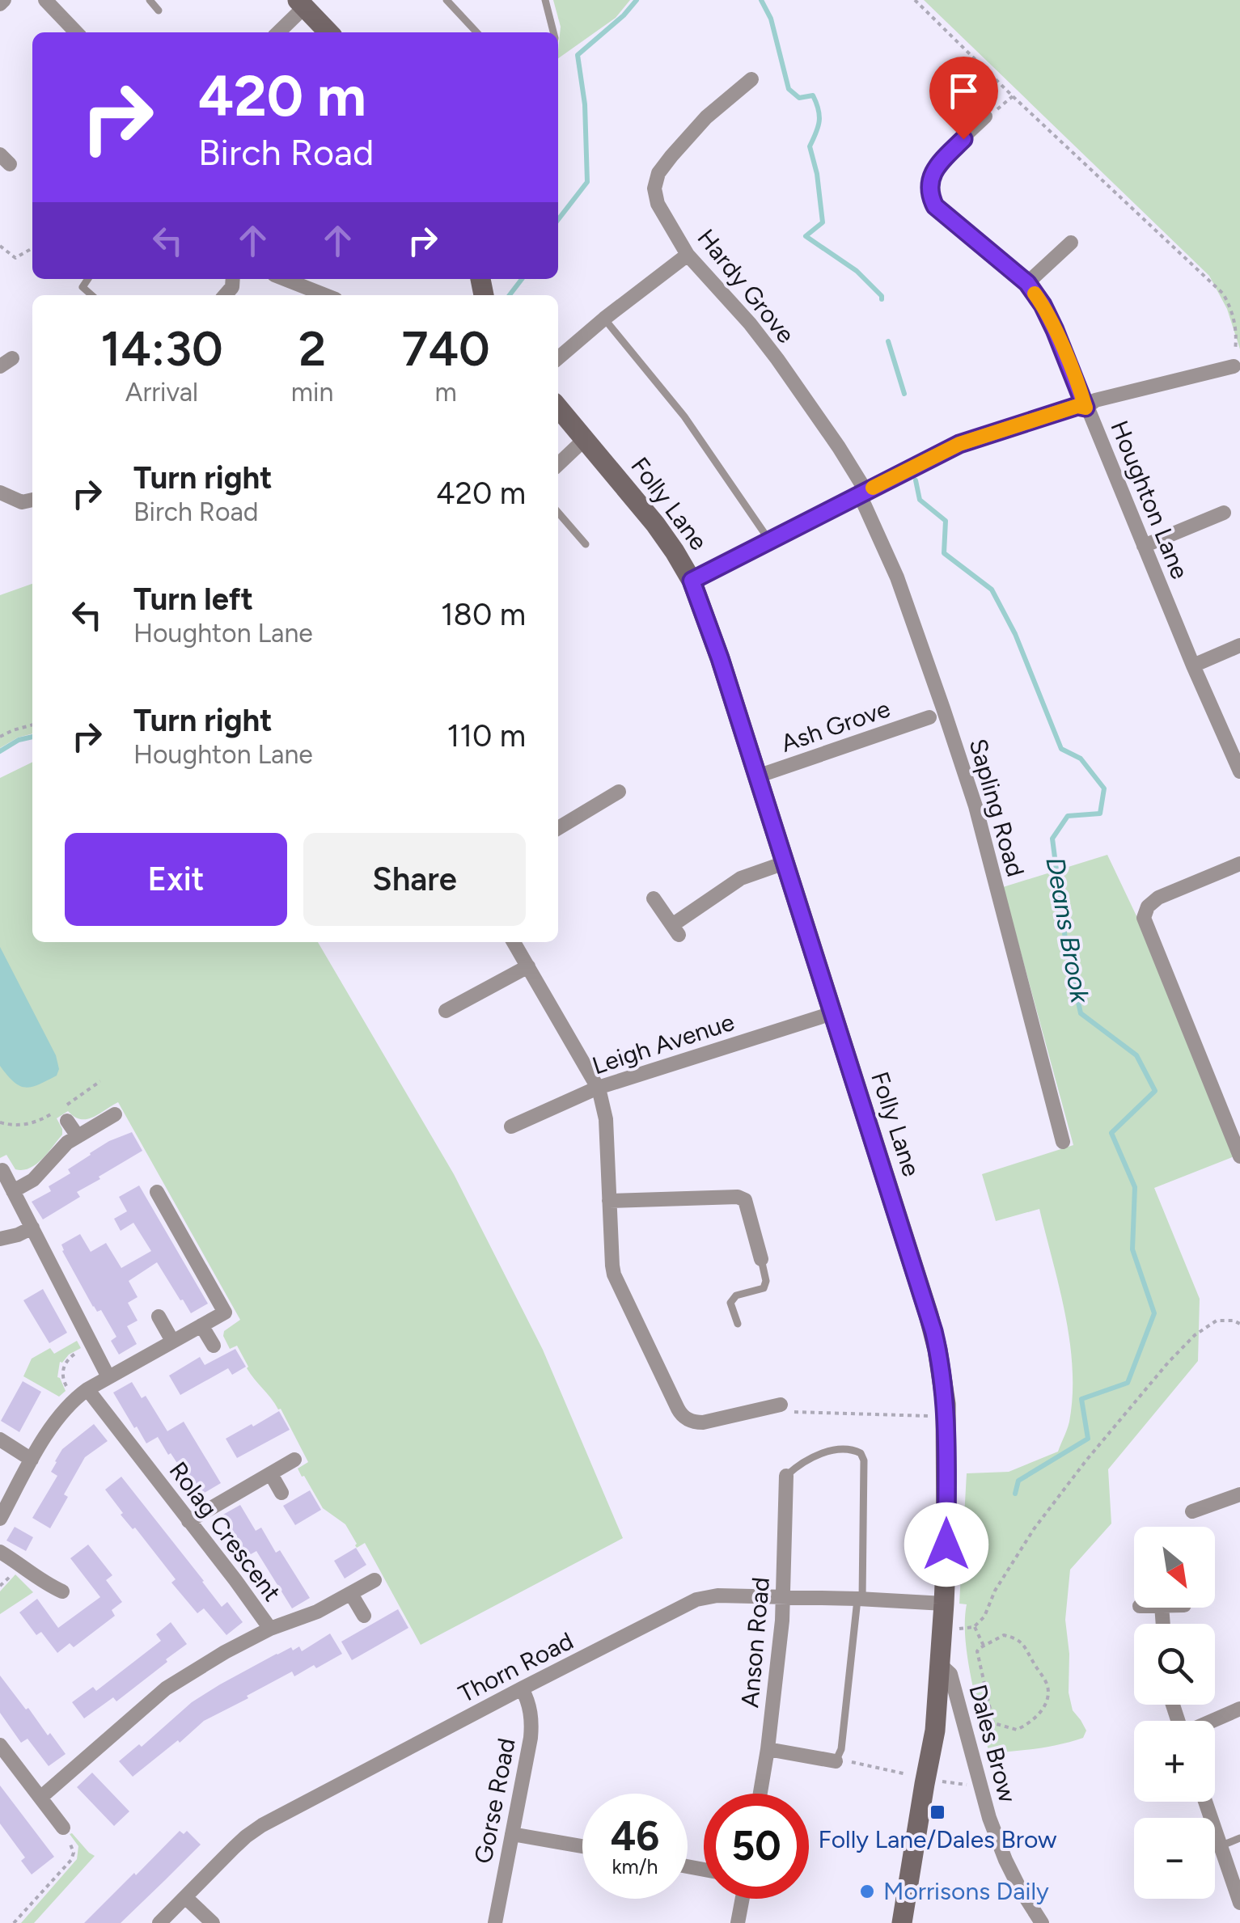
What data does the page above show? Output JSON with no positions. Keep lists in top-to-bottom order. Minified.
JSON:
{"streets":{"main road":["Folly Lane"],"street":["Hardy Grove","Houghton Lane","Ash Grove","Sapling Road","Leigh Avenue","Rolag Crescent","Anson Road","Thorn Road","Dales Brow","Gorse Road"]},"crossings":[["Hardy Grove","Sapling Road"],["Folly Lane","Ash Grove"],["Folly Lane","Leigh Avenue"],["Folly Lane","Thorn Road"],["Folly Lane","Dales Brow"],["Anson Road","Thorn Road"],["Thorn Road","Gorse Road"]],"water":["Deans Brook"],"places":{"transit":["Folly Lane/Dales Brow"],"other":["Morrisons Daily"]},"north":"bottom right","page":{"turn":["420 m","Birch Road"],"eta":["14:30","Arrival","2","min","740","m"],"list":[{"name":"Turn right","note":"Birch Road","value":"420 m"},{"name":"Turn left","note":"Houghton Lane","value":"180 m"},{"name":"Turn right","note":"Houghton Lane","value":"110 m"}],"buttons":["Exit","Share"],"map_buttons":["+","−"],"speed":"46 km/h","limit":"50"}}
